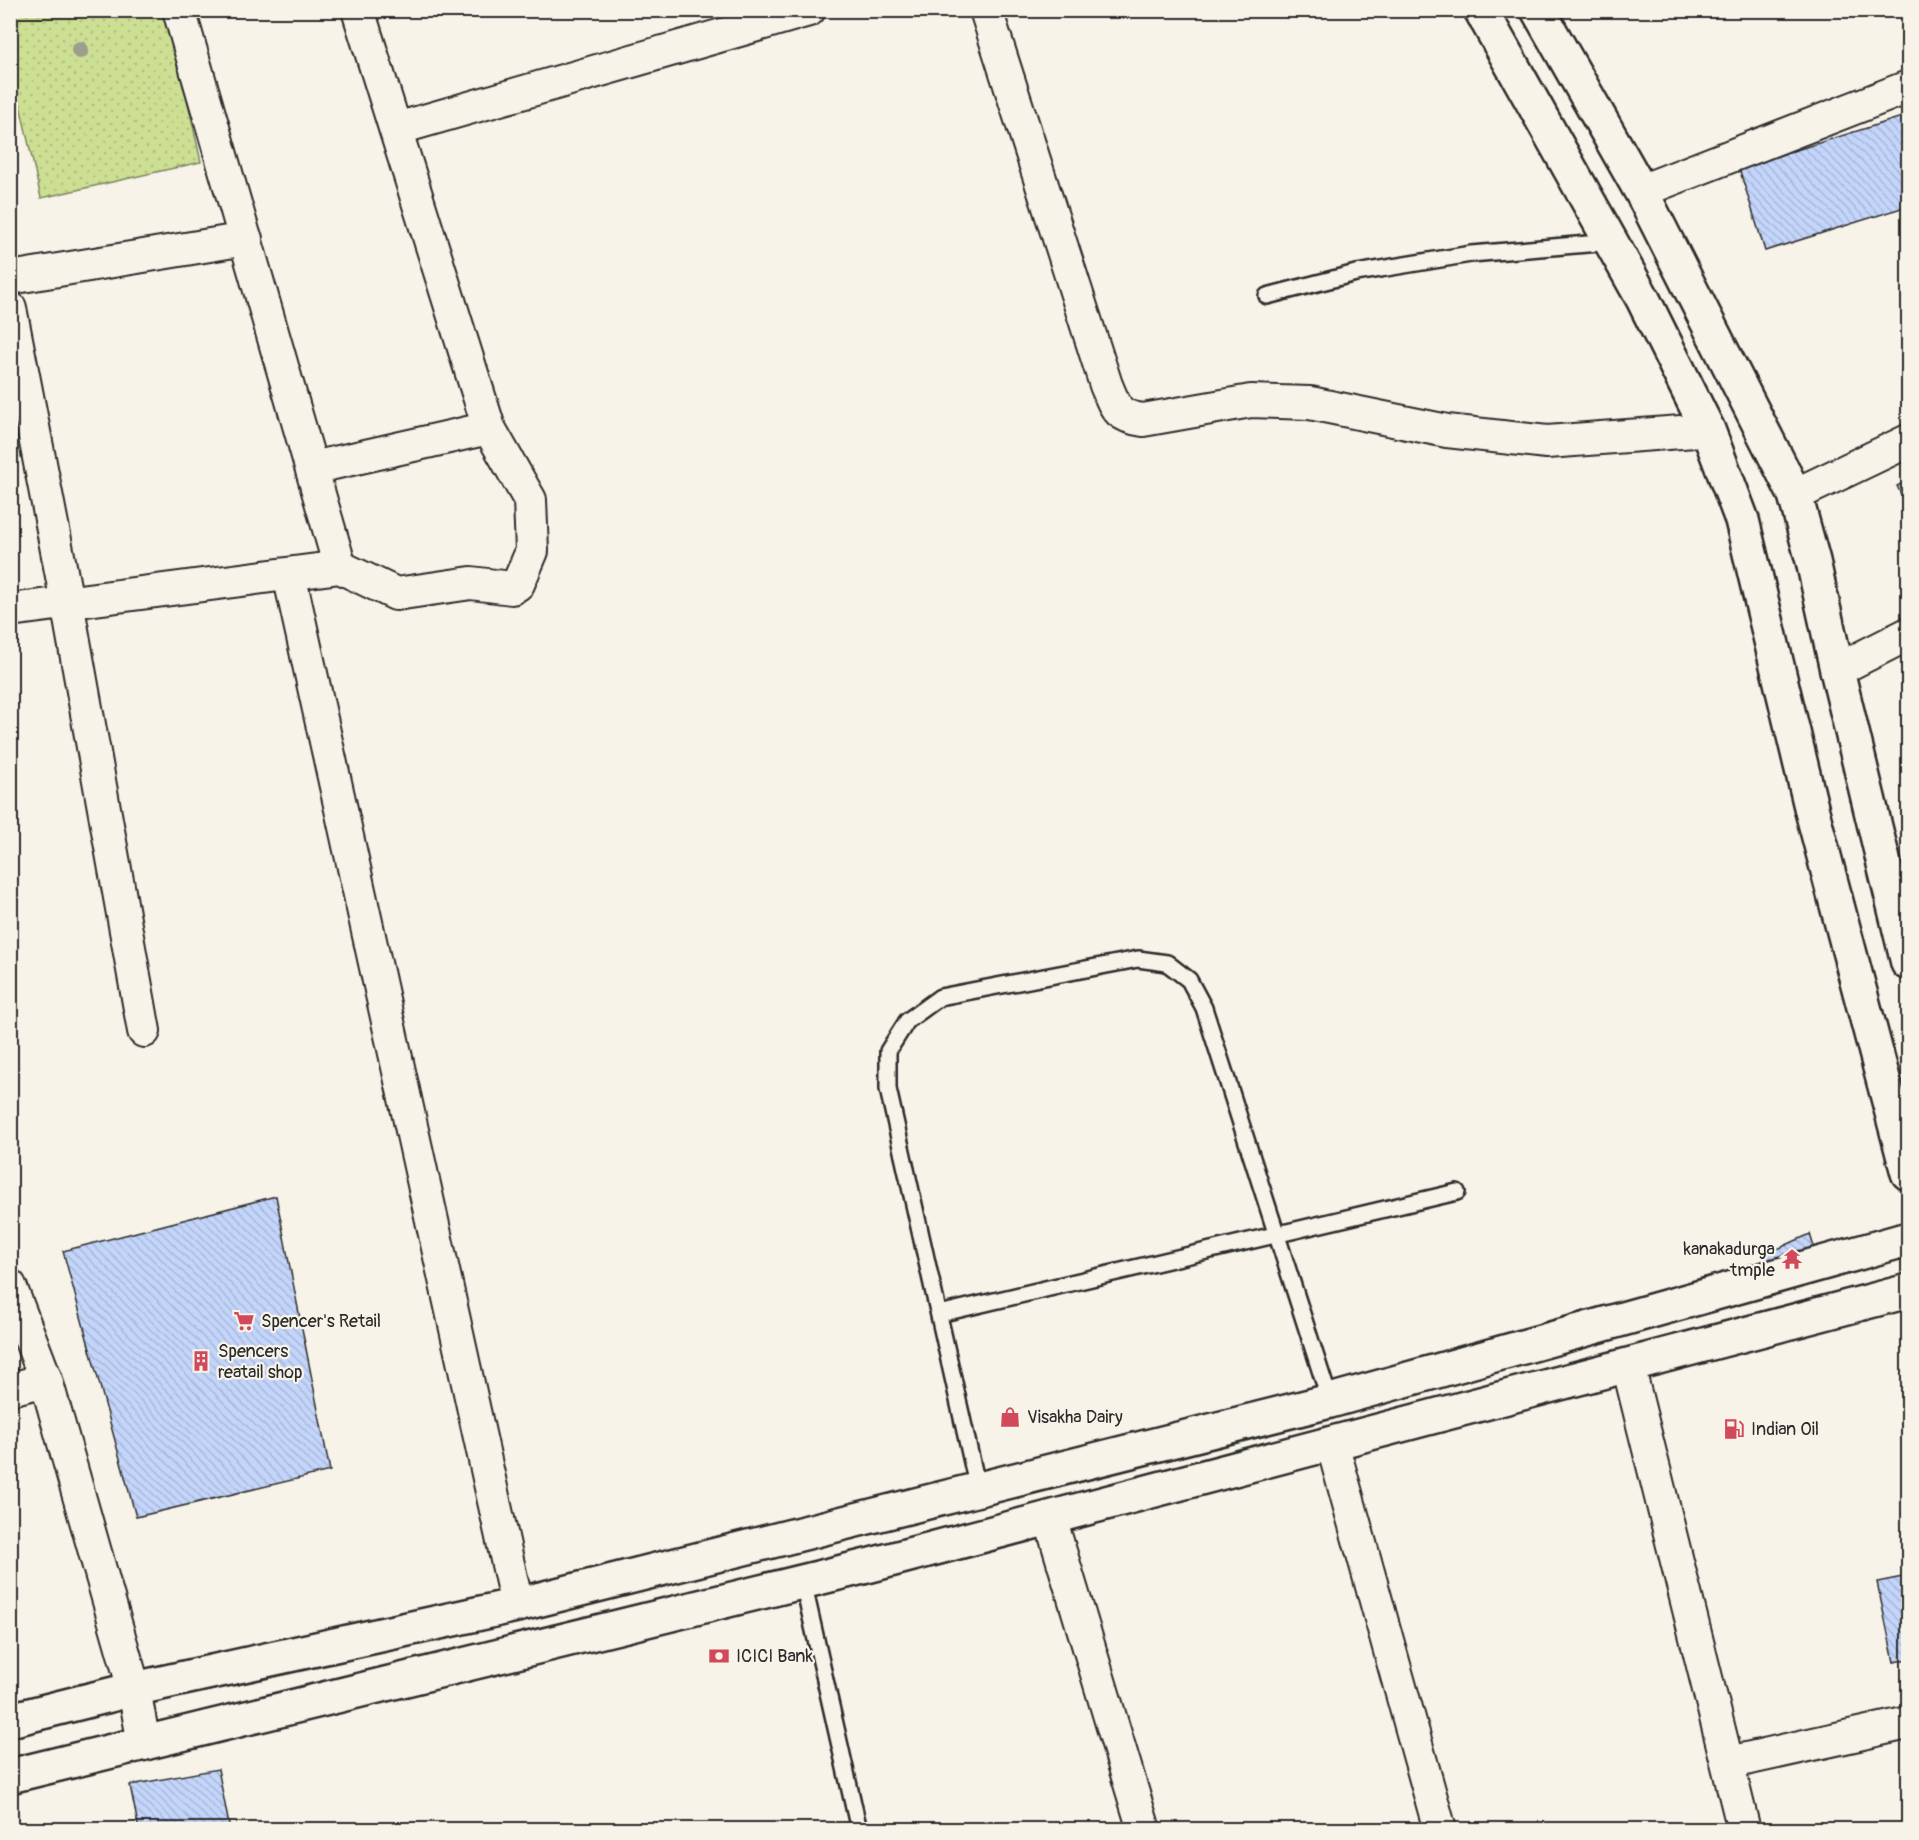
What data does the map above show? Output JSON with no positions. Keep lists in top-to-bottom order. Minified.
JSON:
{"places":{"temple":["kanakadurga tmple"],"supermarket":["Spencer's Retail"],"building":["Spencers reatail shop"],"shop":["Visakha Dairy"],"fuel station":["Indian Oil"],"bank":["ICICI Bank"]}}
